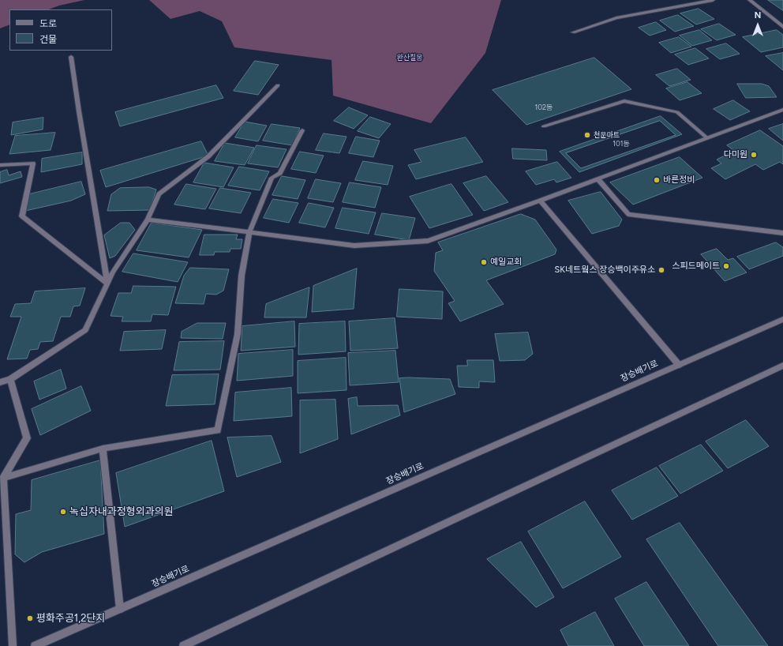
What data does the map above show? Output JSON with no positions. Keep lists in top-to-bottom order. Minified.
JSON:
{"streets":{"street":["장승배기로"]},"parks":["완산칠봉"],"places":["천운마트","다미원","바른정비","예일교회","스피드메이트","SK네트웤스 장승백이주유소","녹십자내과정형외과의원","평화주공1,2단지"],"house_numbers":["102동","101동"],"legend":["도로","건물"],"north":"top"}
